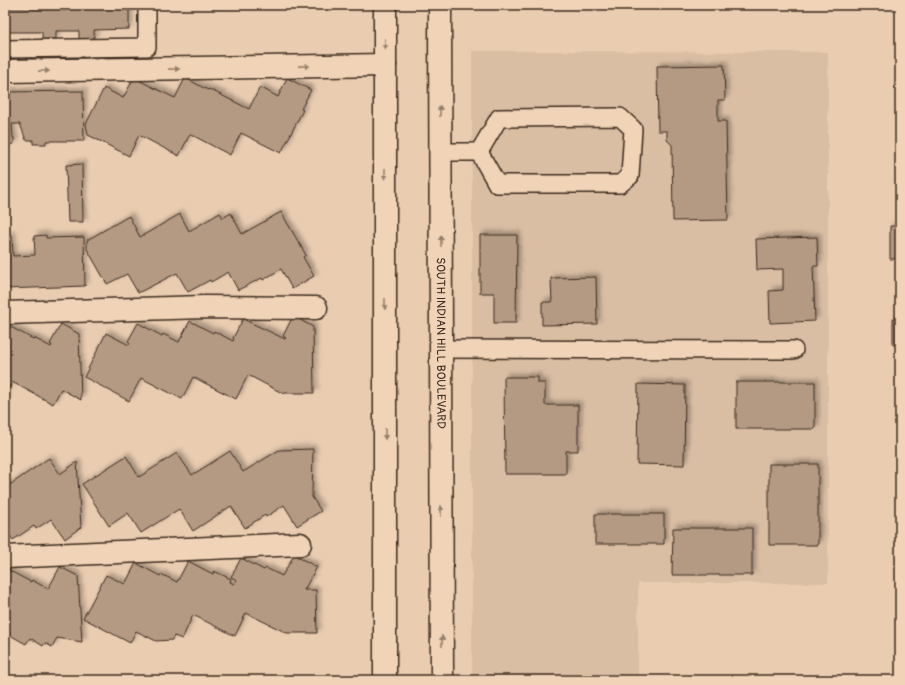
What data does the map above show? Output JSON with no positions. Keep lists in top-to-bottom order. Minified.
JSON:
{"streets":{"main road":["SOUTH INDIAN HILL BOULEVARD"]}}
